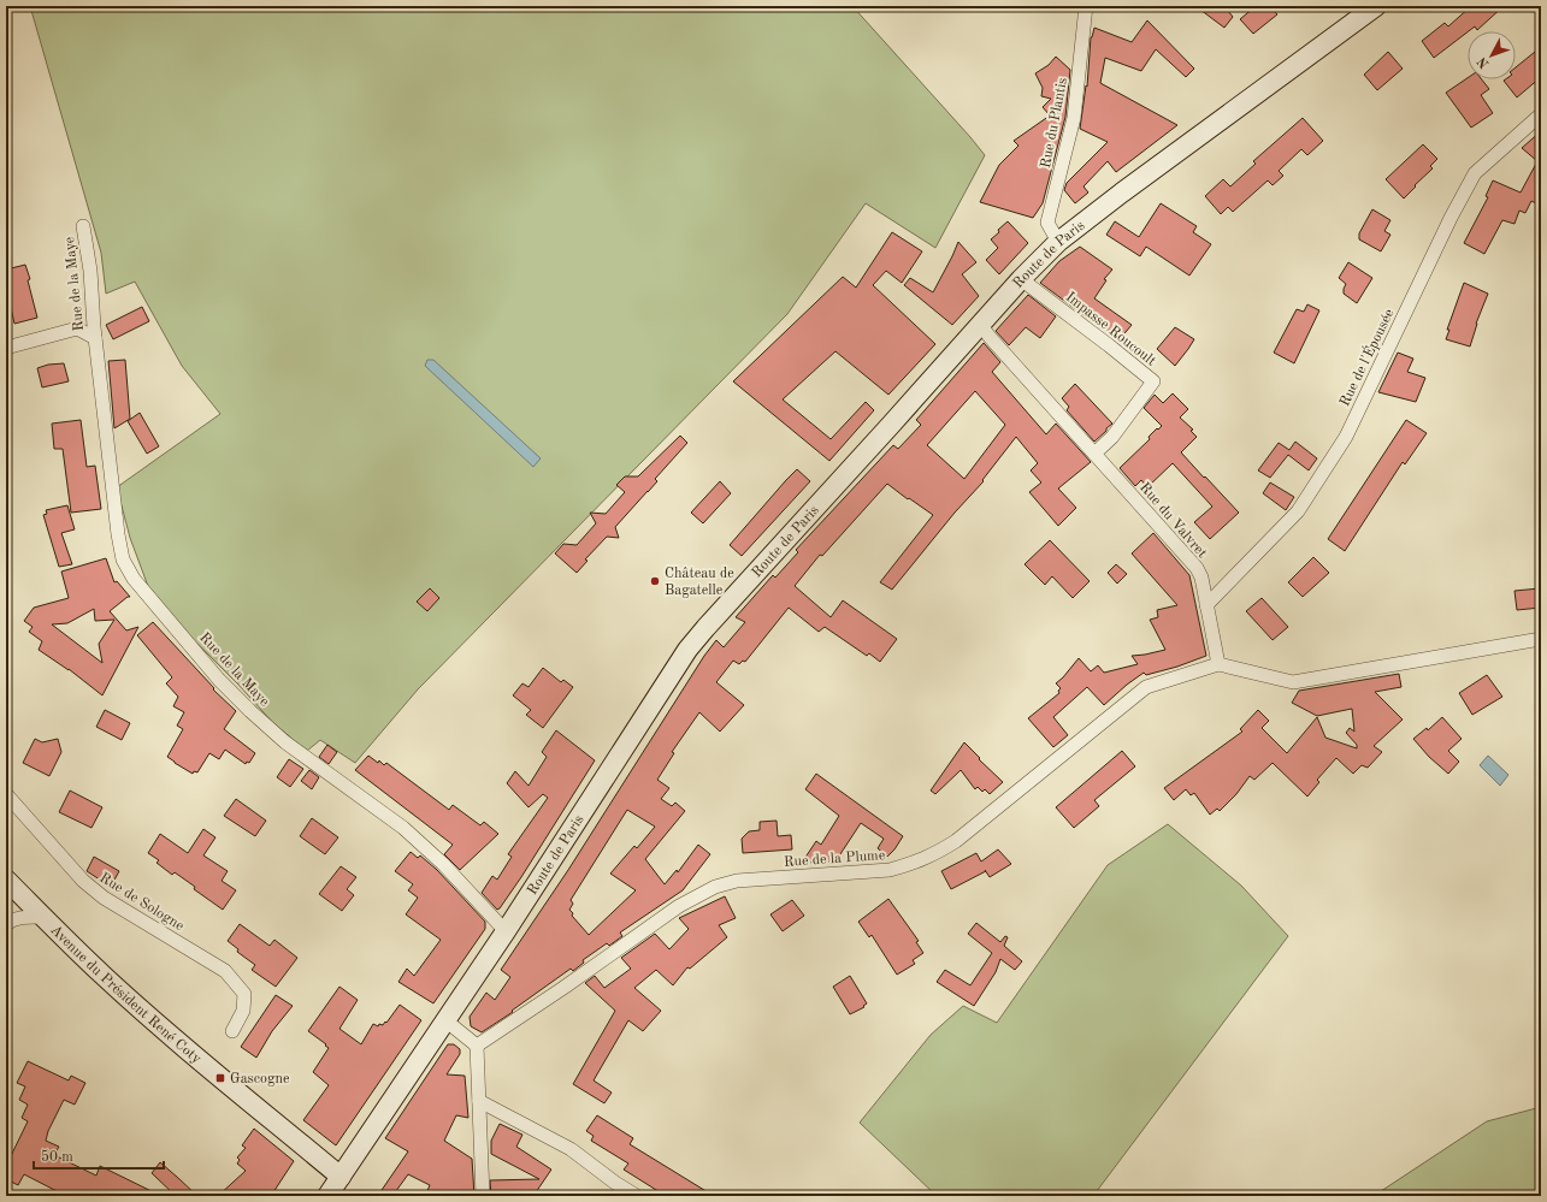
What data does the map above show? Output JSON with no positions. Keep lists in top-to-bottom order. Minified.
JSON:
{"streets":{"main road":["Route de Paris","Avenue du Président René Coty"],"street":["Rue du Plantis","Rue de la Maye","Impasse Roucoult","Rue de l'Épousée","Rue du Valvret","Rue de la Plume","Rue de Sologne"]},"crossings":[["Rue du Plantis","Route de Paris"],["Route de Paris","Rue de la Maye"],["Route de Paris","Impasse Roucoult"],["Route de Paris","Rue du Valvret"],["Route de Paris","Avenue du Président René Coty"],["Impasse Roucoult","Rue du Valvret"],["Rue de l'Épousée","Rue du Valvret"],["Rue du Valvret","Rue de la Plume"]],"places":{"other":["Château de Bagatelle"],"transit":["Gascogne"]},"scale_bar":"50 m","north":"bottom left"}
